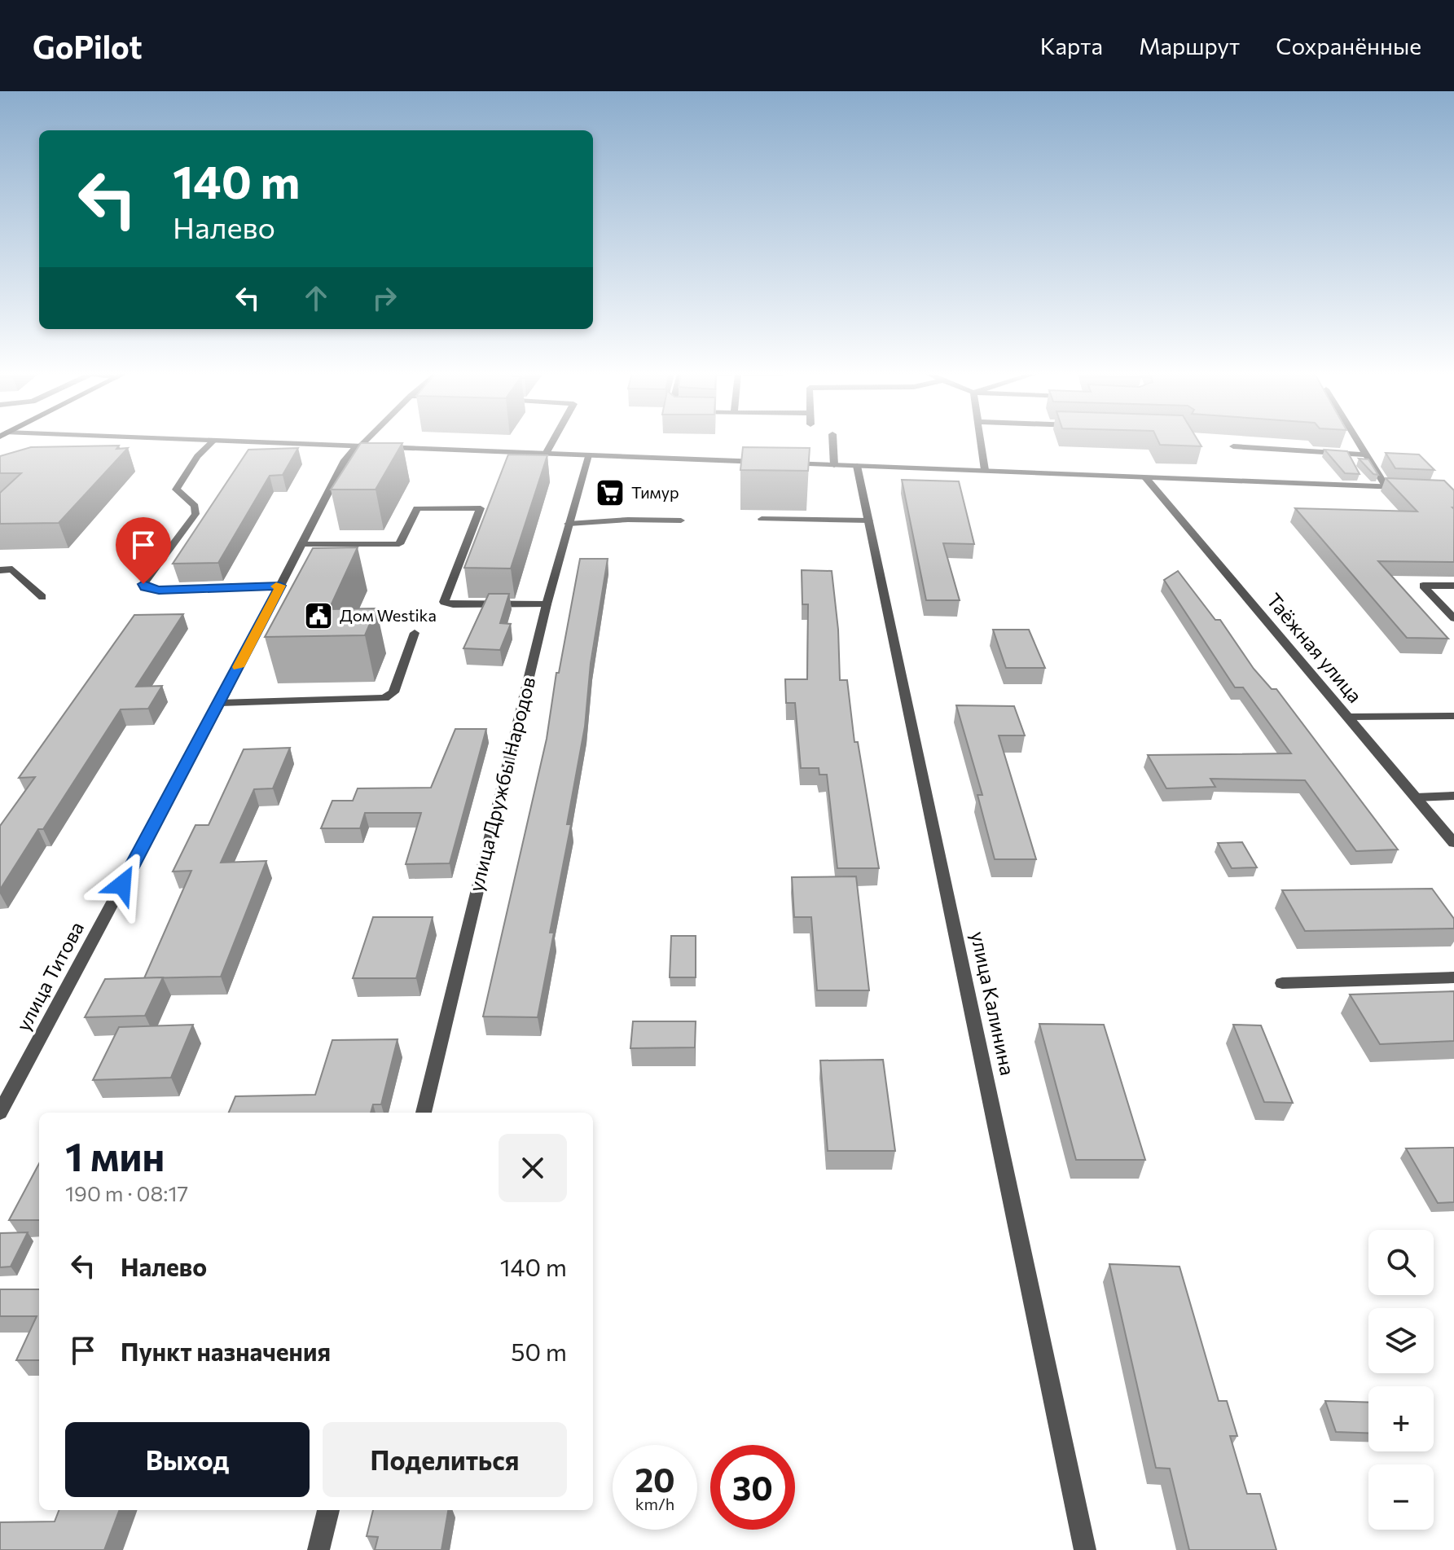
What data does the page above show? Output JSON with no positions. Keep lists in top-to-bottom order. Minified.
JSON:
{"streets":{"street":["Таёжная улица","улица Дружбы Народов","улица Титова","улица Калинина"]},"places":{"supermarket":["Тимур"],"public building":["Дом Westika"]},"page":{"header":"GoPilot","nav":["Карта","Маршрут","Сохранённые"],"turn":["140 m","Налево"],"heading":["1 мин","190 m · 08:17"],"list":[{"name":"Налево","value":"140 m"},{"name":"Пункт назначения","value":"50 m"}],"map_buttons":["+","−"],"buttons":["Выход","Поделиться"],"speed":"20 km/h","limit":"30"}}
